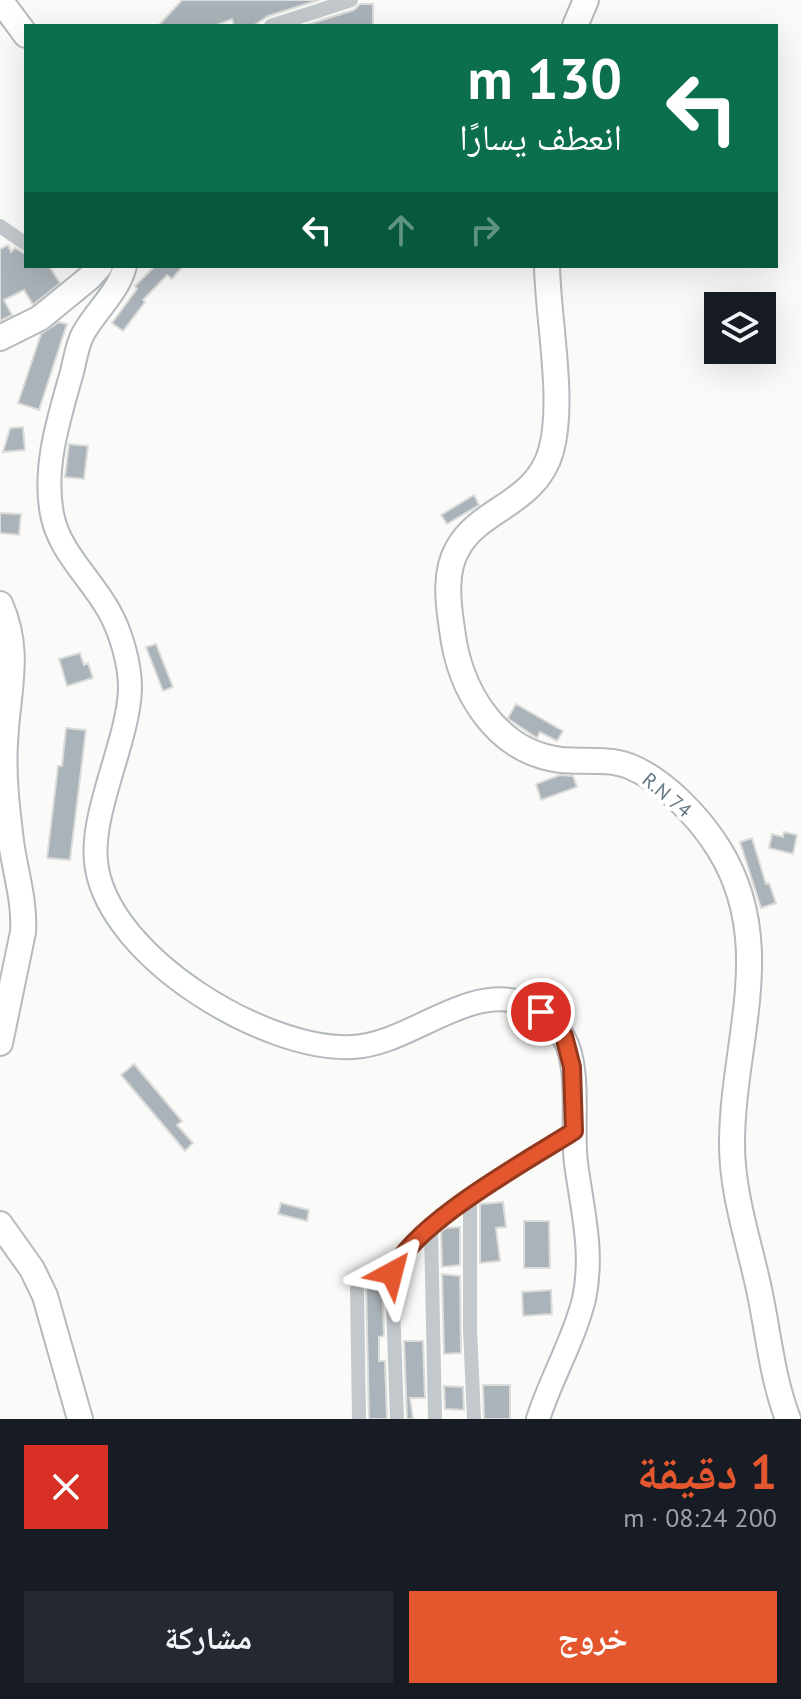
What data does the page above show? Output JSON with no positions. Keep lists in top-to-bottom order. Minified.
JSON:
{"streets":{"main road":["R.N 74"]},"page":{"turn":["130 m","انعطف يسارًا"],"heading":["1 دقيقة","200 m · 08:24"],"buttons":["خروج","مشاركة"]}}
